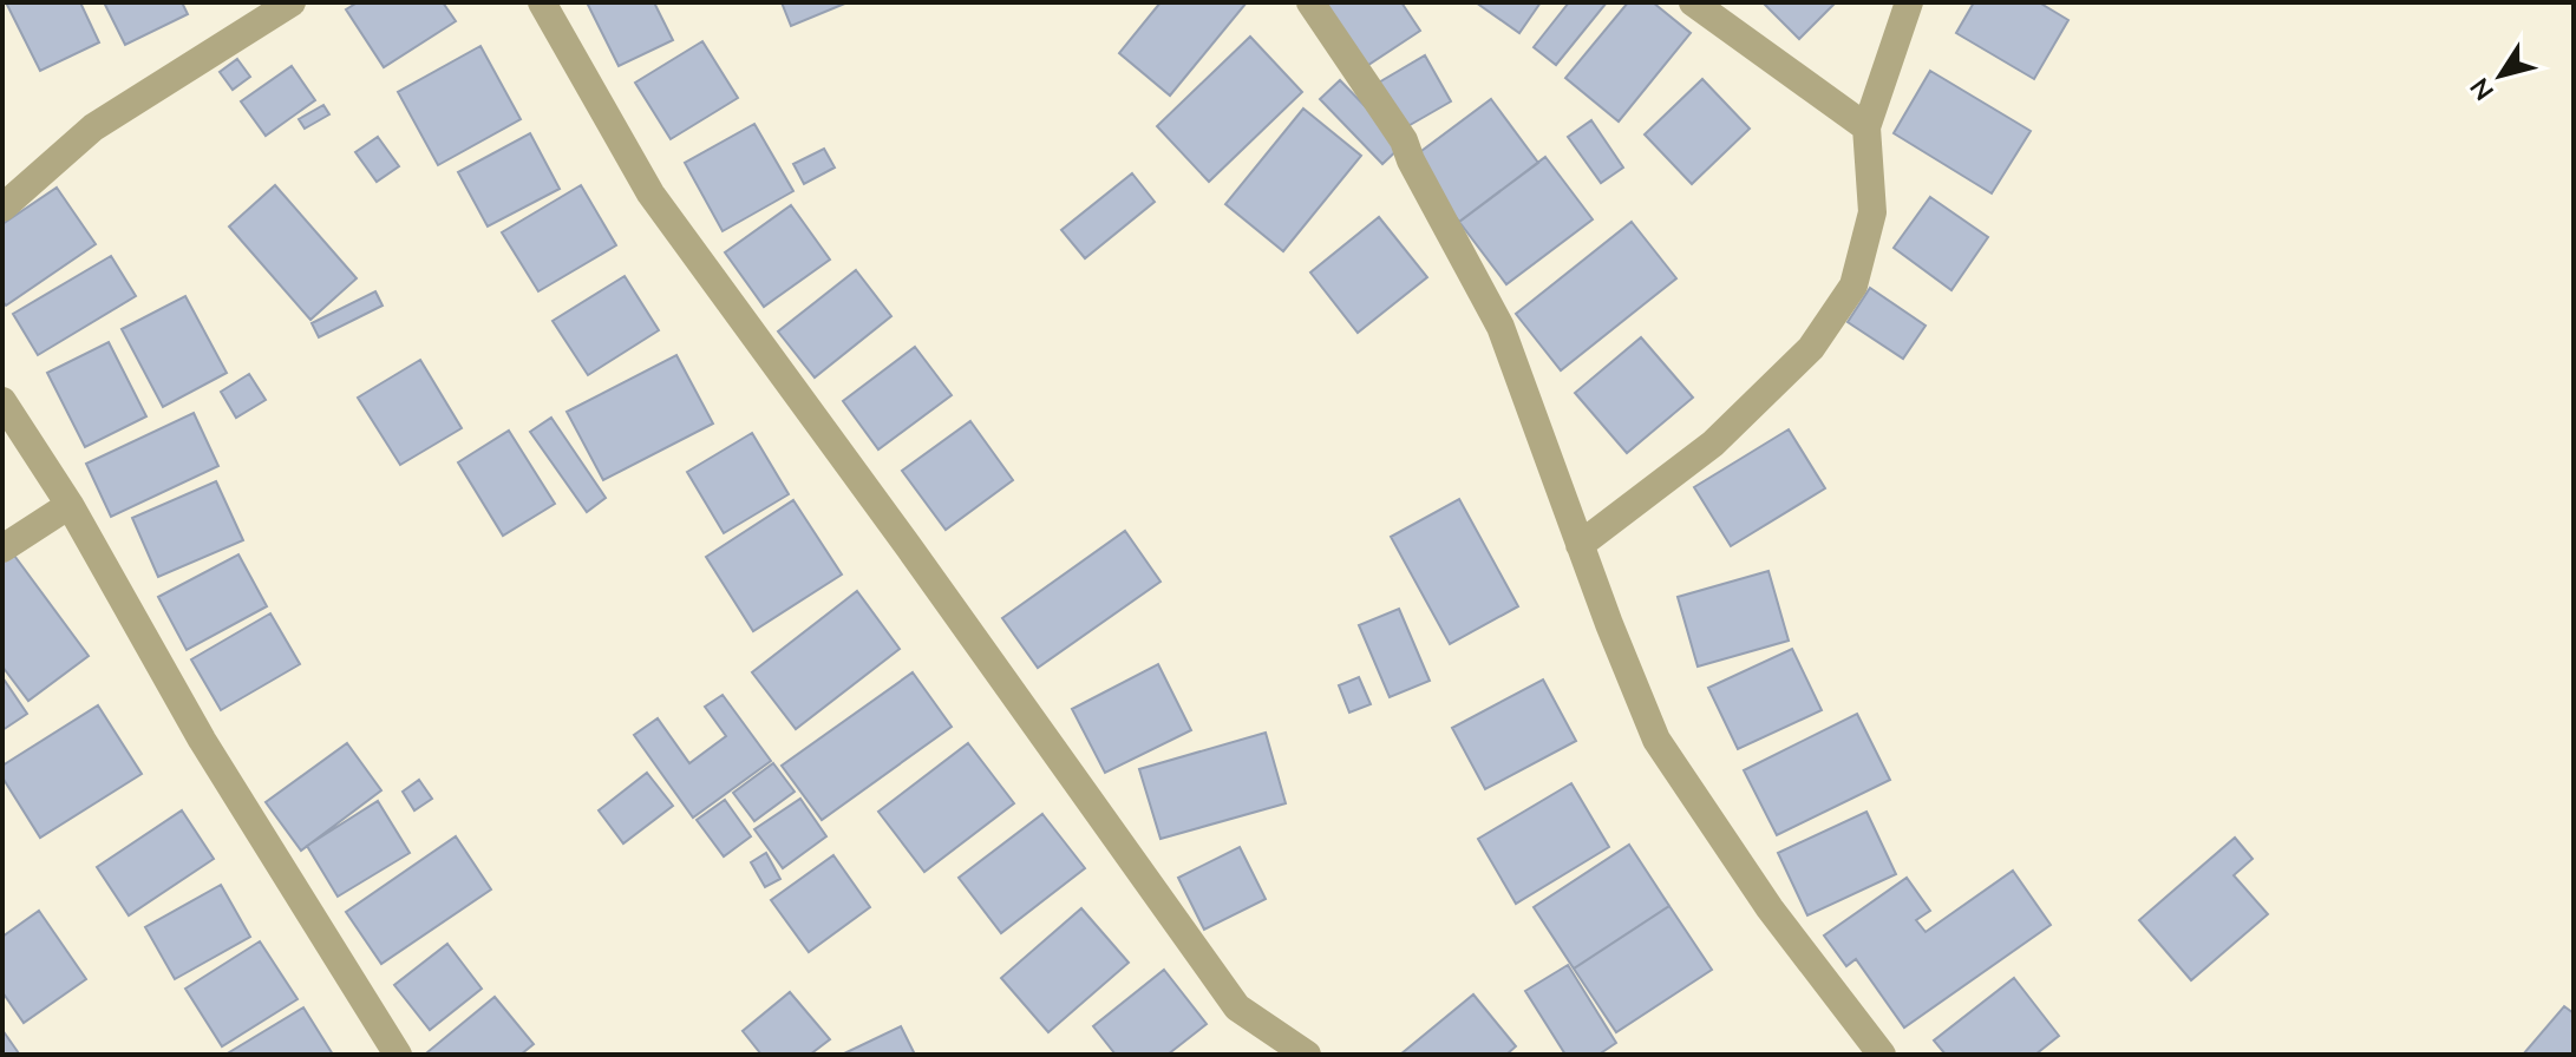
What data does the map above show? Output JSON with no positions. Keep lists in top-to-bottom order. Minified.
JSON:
{"north":"bottom left"}
